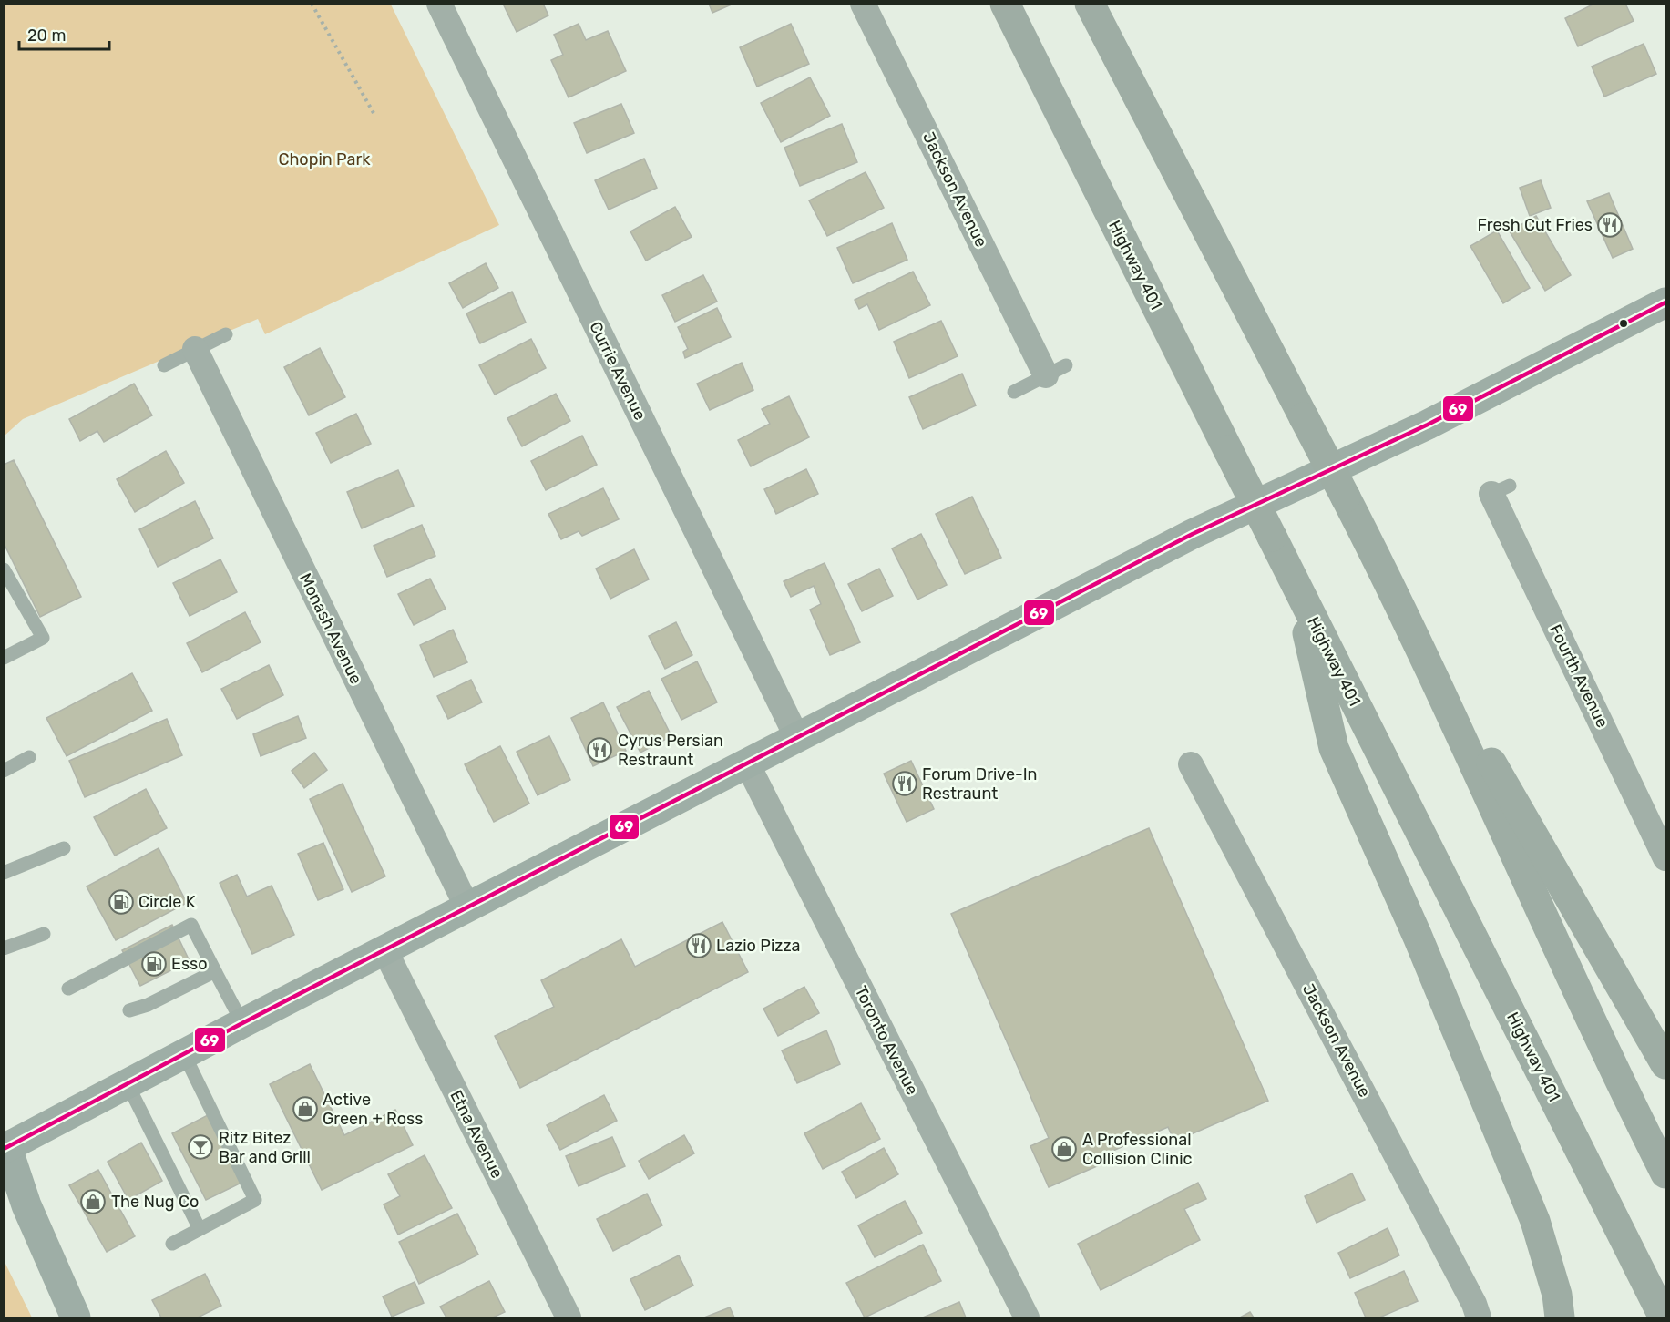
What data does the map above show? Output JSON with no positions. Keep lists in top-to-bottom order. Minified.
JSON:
{"streets":{"highway":["Highway 401"],"street":["Jackson Avenue","Currie Avenue","Monash Avenue","Fourth Avenue","Toronto Avenue","Etna Avenue"]},"parks":["Chopin Park"],"places":{"restaurant":["Fresh Cut Fries","Cyrus Persian Restraunt","Forum Drive-In Restraunt","Lazio Pizza"],"fuel station":["Circle K","Esso"],"shop":["Active Green + Ross","A Professional Collision Clinic","The Nug Co"],"bar":["Ritz Bitez Bar and Grill"]},"lines":["transit line 69"],"scale_bar":"20 m"}
